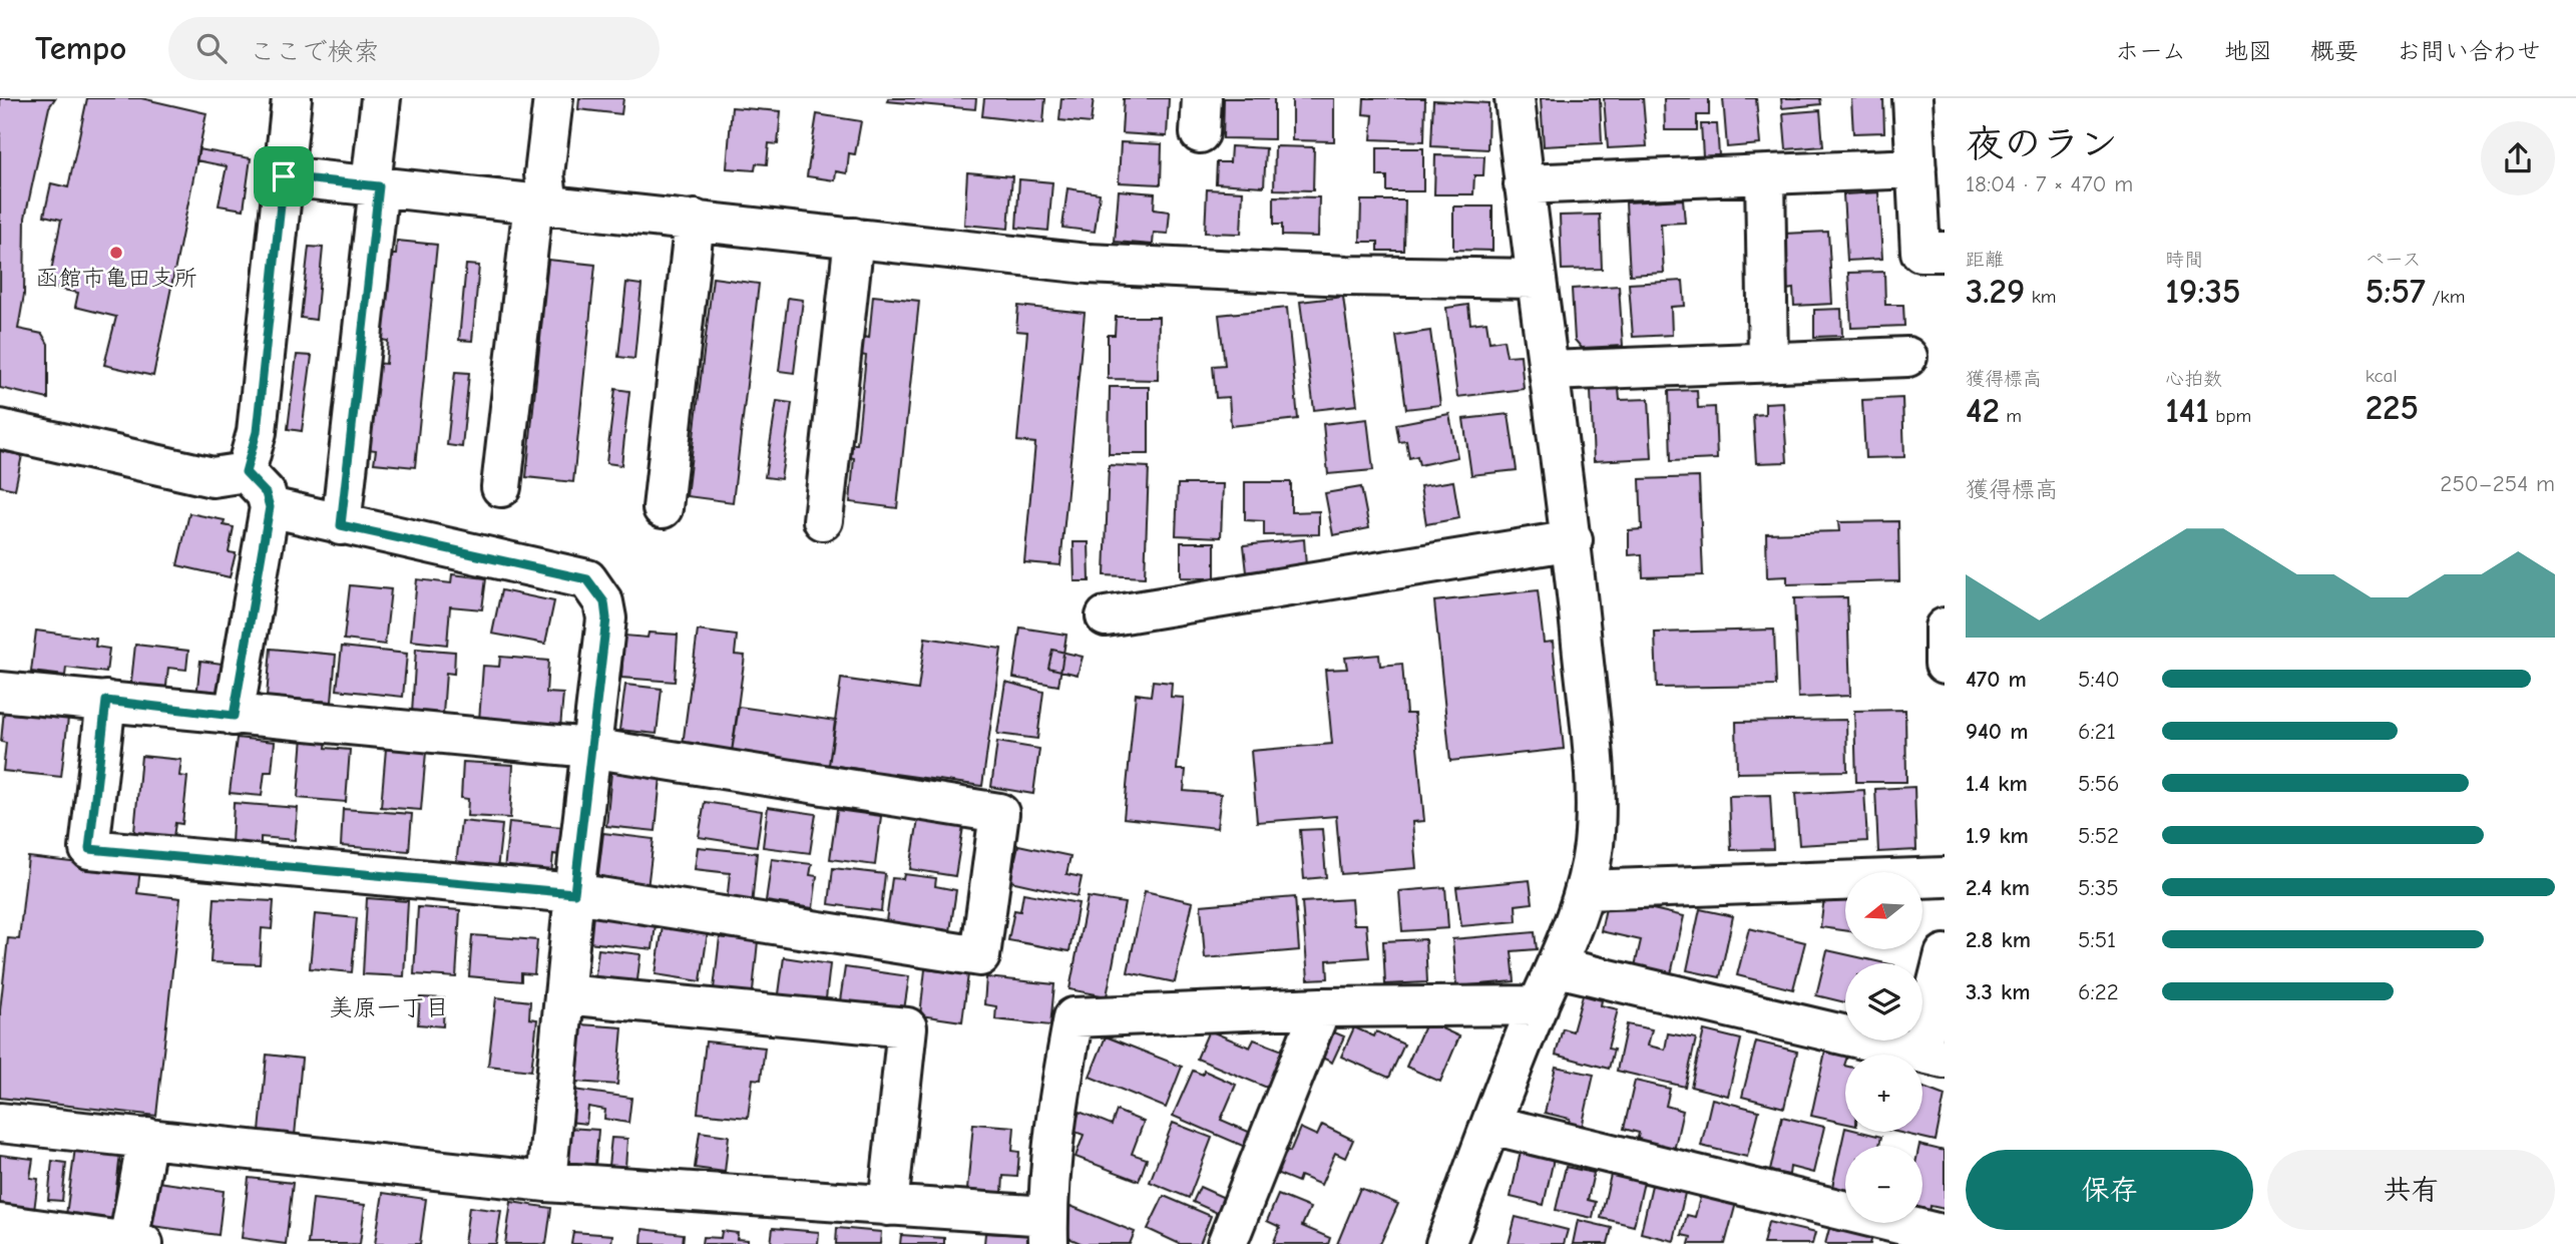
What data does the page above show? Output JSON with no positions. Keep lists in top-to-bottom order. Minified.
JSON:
{"districts":["美原一丁目"],"places":["函館市亀田支所"],"north":"left","page":{"header":"Tempo","search":"ここで検索","nav":["ホーム","地図","概要","お問い合わせ"],"heading":["夜のラン","18:04 · 7 × 470 m"],"stats":[["距離","3.29 km"],["時間","19:35"],["ペース","5:57 /km"],["獲得標高","42 m"],["心拍数","141 bpm"],["kcal","225"]],"chart":["獲得標高","250–254 m"],"list":[{"name":"470 m","note":"5:40"},{"name":"940 m","note":"6:21"},{"name":"1.4 km","note":"5:56"},{"name":"1.9 km","note":"5:52"},{"name":"2.4 km","note":"5:35"},{"name":"2.8 km","note":"5:51"},{"name":"3.3 km","note":"6:22"}],"map_buttons":["+","−"],"buttons":["保存","共有"]}}
